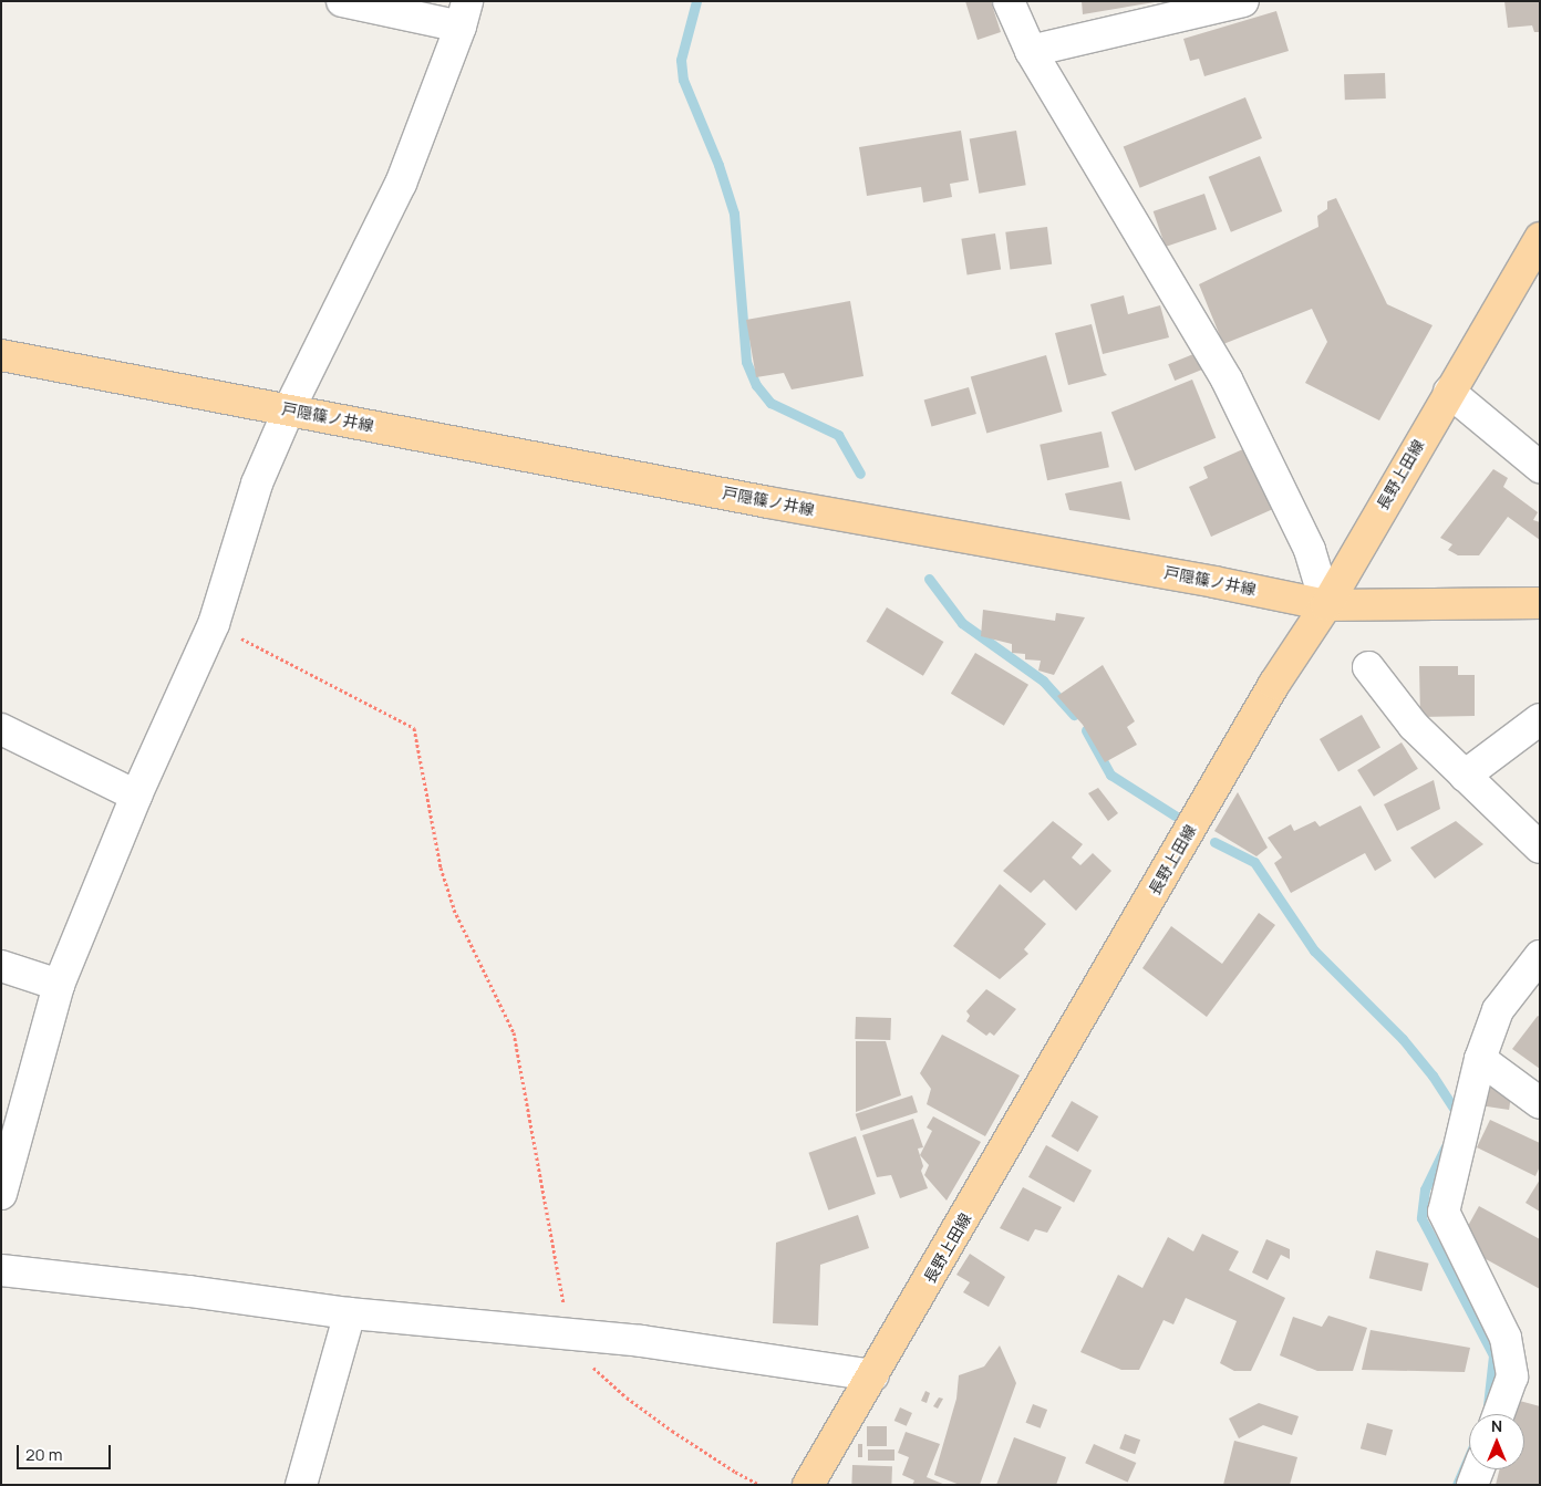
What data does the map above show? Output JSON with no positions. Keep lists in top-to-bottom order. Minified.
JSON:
{"streets":{"main road":["戸隠篠ノ井線","長野上田線"]},"crossings":[["戸隠篠ノ井線","長野上田線"]],"scale_bar":"20 m","north":"top"}
